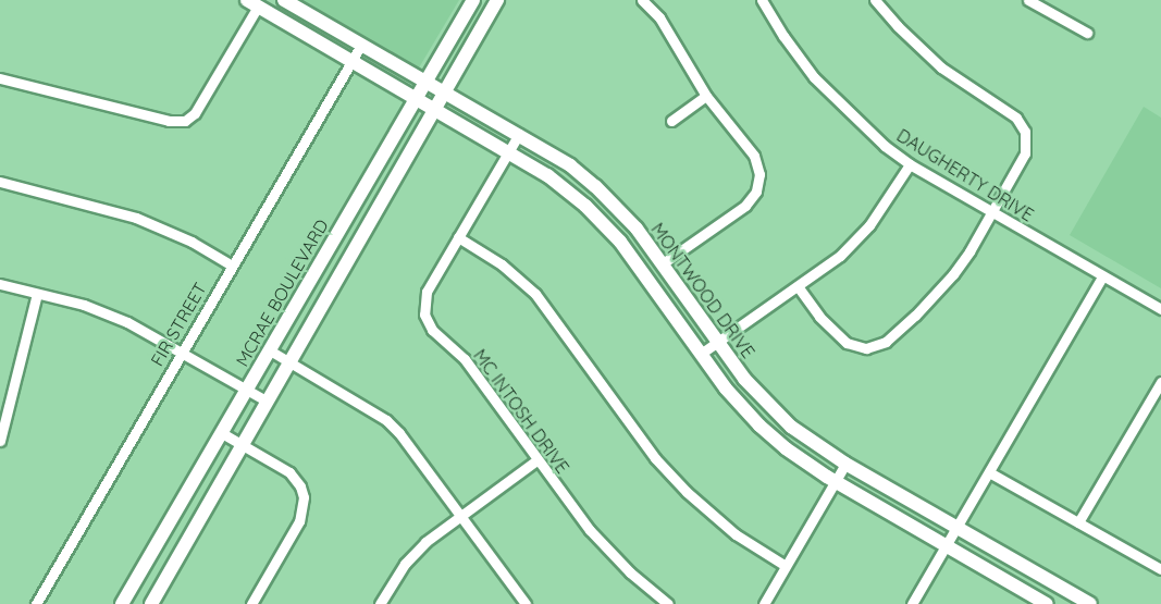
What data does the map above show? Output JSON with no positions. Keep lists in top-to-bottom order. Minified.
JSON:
{"streets":{"main road":["MONTWOOD DRIVE","MCRAE BOULEVARD"],"street":["DAUGHERTY DRIVE","FIR STREET","MC INTOSH DRIVE"]},"crossings":[["MONTWOOD DRIVE","MCRAE BOULEVARD"],["MONTWOOD DRIVE","FIR STREET"],["MONTWOOD DRIVE","MC INTOSH DRIVE"]]}
